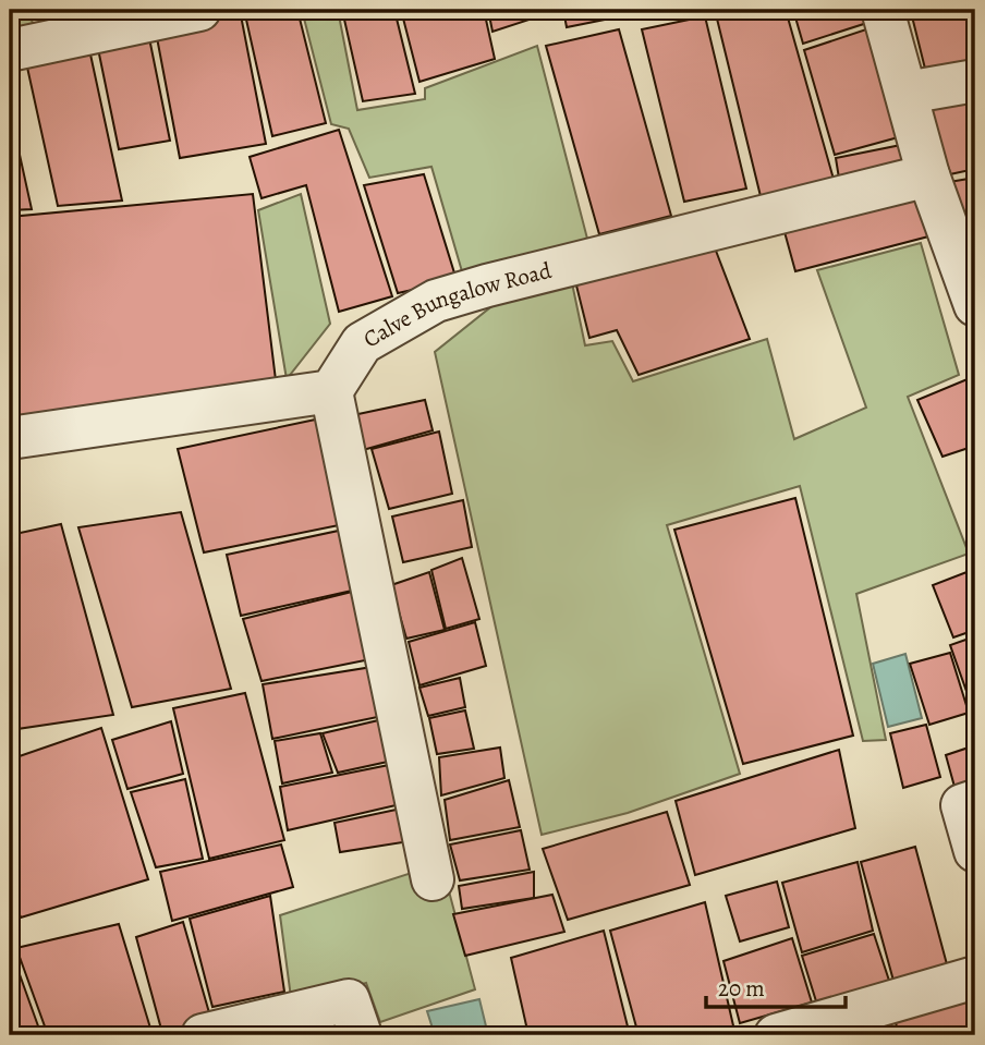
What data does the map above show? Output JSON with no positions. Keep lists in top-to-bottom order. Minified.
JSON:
{"streets":{"street":["Calve Bungalow Road"]},"scale_bar":"20 m"}
